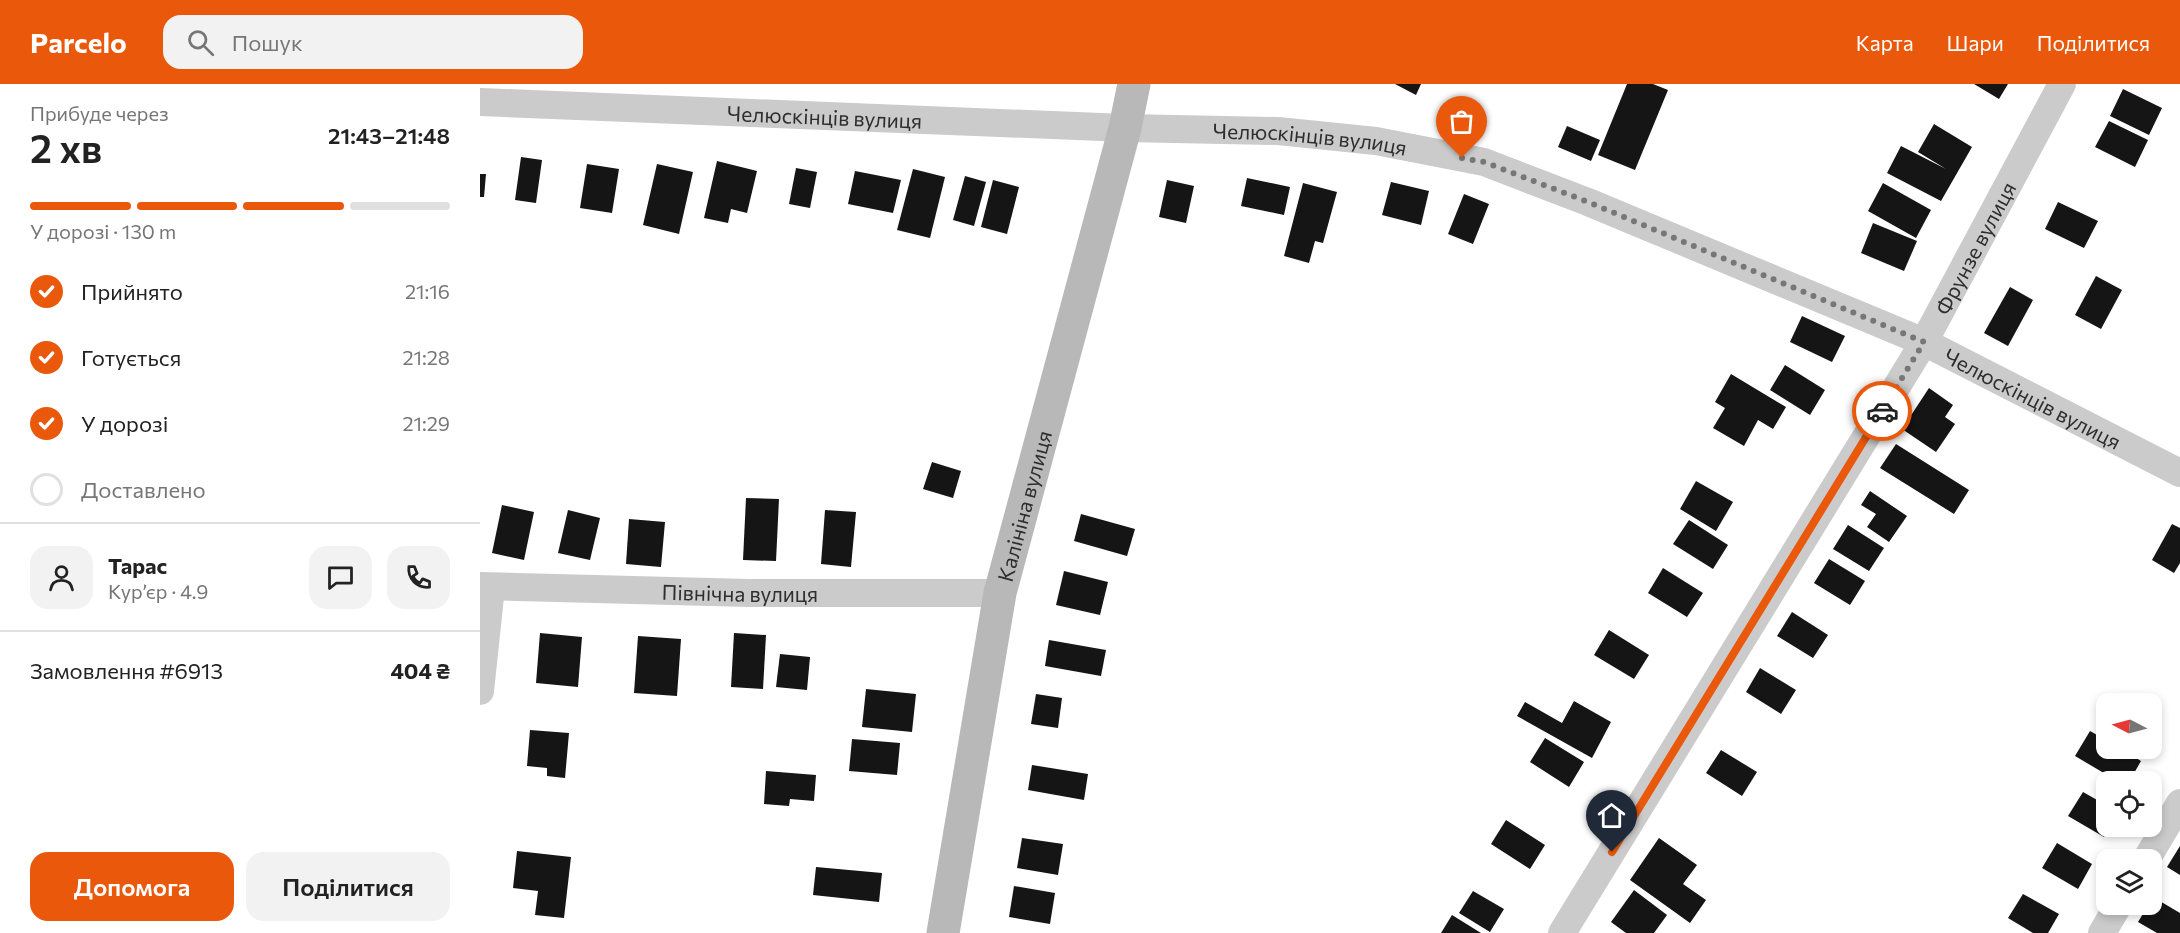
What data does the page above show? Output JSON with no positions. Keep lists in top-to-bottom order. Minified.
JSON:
{"streets":{"street":["Челюскінців вулиця","Фрунзе вулиця","Калініна вулиця","Північна вулиця"]},"crossings":[["Челюскінців вулиця","Фрунзе вулиця"],["Челюскінців вулиця","Калініна вулиця"],["Калініна вулиця","Північна вулиця"]],"north":"left","page":{"header":"Parcelo","search":"Пошук","nav":["Карта","Шари","Поділитися"],"heading":["2 хв","Прибуде через","21:43–21:48"],"panel":["Тарас","Кур’єр · 4.9","Замовлення #6913","404 ₴"],"bar":"У дорозі · 130 m","list":[["Прийнято","21:16"],["Готується","21:28"],["У дорозі","21:29"],"Доставлено"],"buttons":["Допомога","Поділитися"]}}
